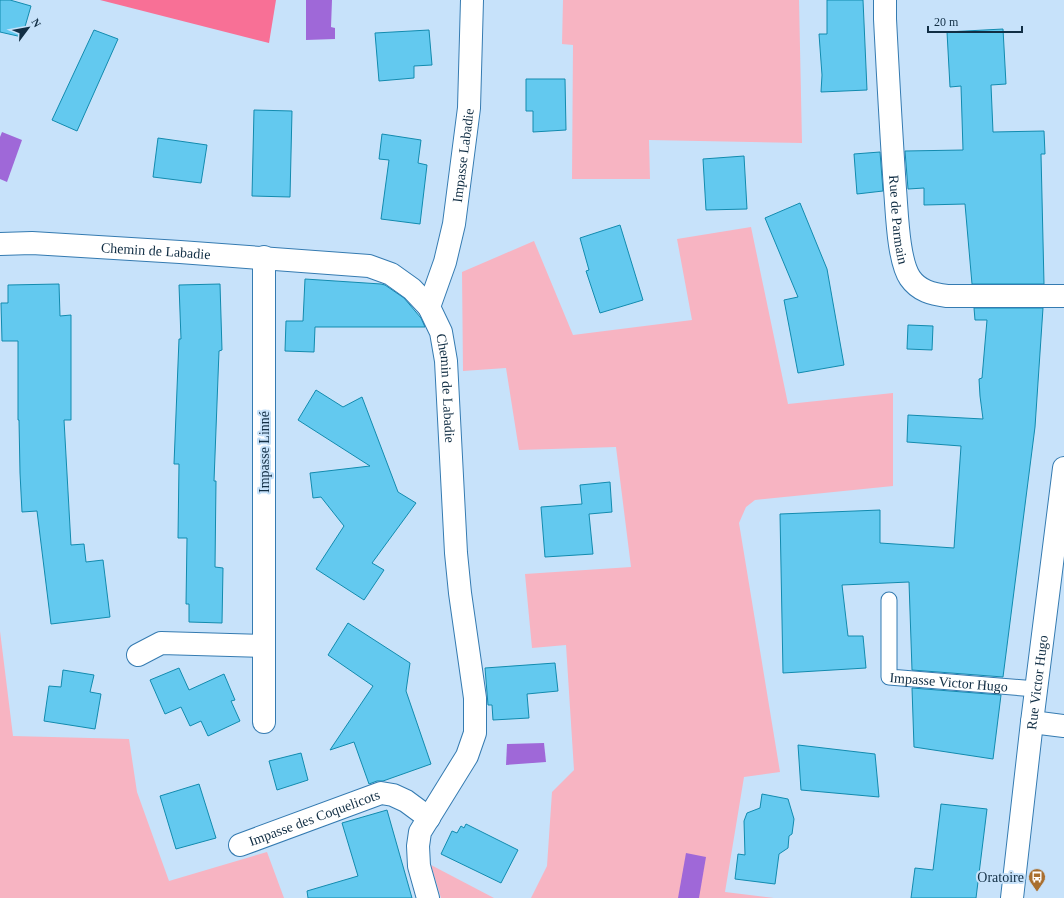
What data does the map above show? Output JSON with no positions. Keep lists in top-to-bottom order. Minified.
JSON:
{"streets":{"street":["Impasse Labadie","Rue de Parmain","Chemin de Labadie","Impasse Linné","Rue Victor Hugo","Impasse des Coquelicots"],"lane":["Impasse Victor Hugo"]},"crossings":[["Impasse Labadie","Chemin de Labadie"],["Chemin de Labadie","Impasse Linné"],["Chemin de Labadie","Impasse des Coquelicots"],["Impasse Victor Hugo","Rue Victor Hugo"]],"places":{"bus stop":["Oratoire"]},"scale_bar":"20 m","north":"top right"}
